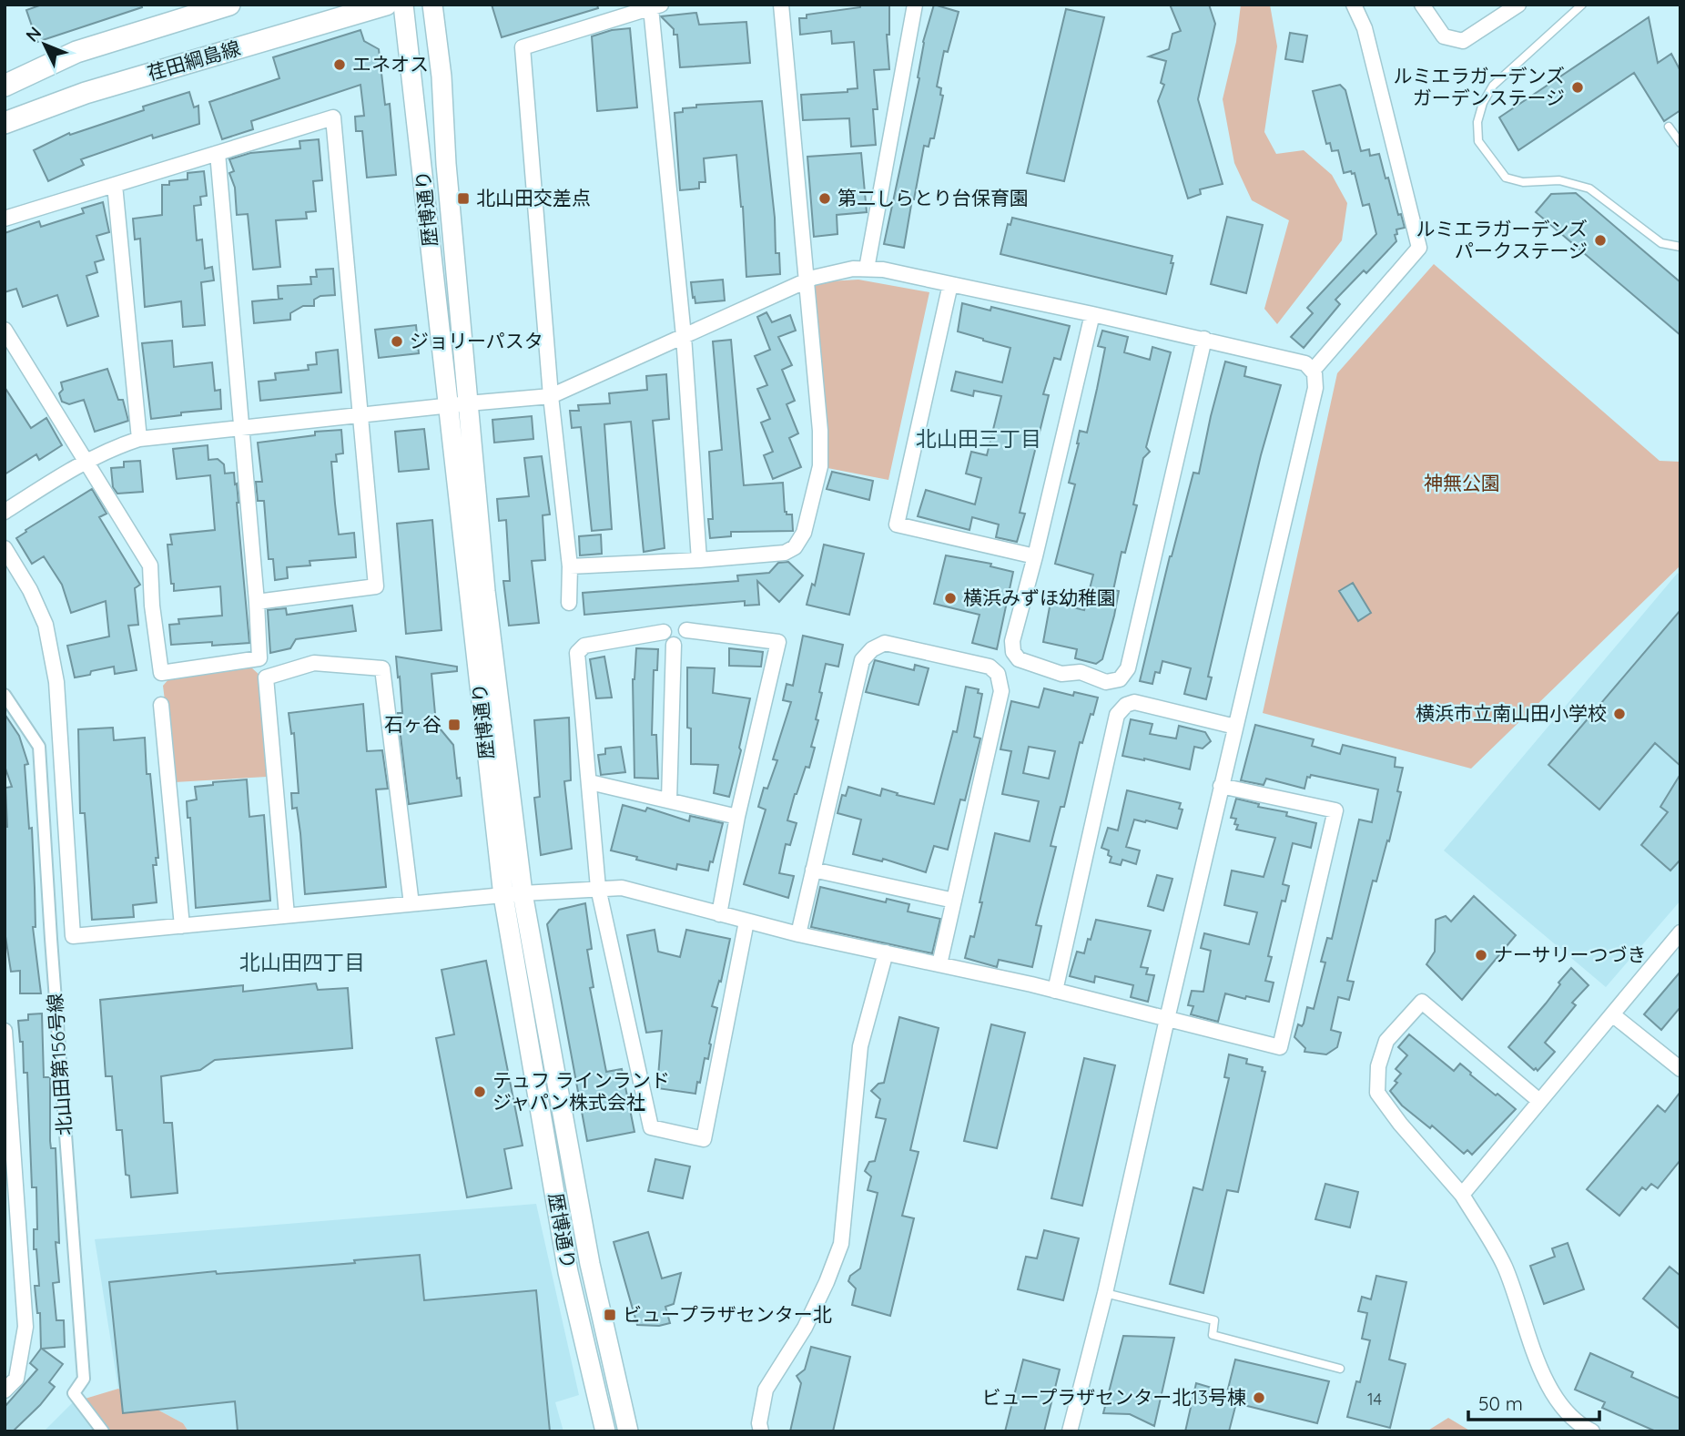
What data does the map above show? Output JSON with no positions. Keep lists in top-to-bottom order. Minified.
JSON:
{"streets":{"main road":["荏田綱島線"],"street":["歴博通り","北山田第156号線"]},"districts":["北山田三丁目","北山田四丁目"],"parks":["神無公園"],"places":{"other":["エネオス","ルミエラガーデンズ ガーデンステージ","第二しらとり台保育園","ルミエラガーデンズ パークステージ","ジョリーパスタ","横浜みずほ幼稚園","横浜市立南山田小学校","ナーサリーつづき","テュフ ラインランド ジャパン株式会社","ビュープラザセンター北13号棟"],"transit":["北山田交差点","石ヶ谷","ビュープラザセンター北"]},"house_numbers":["14"],"scale_bar":"50 m","north":"top left"}
